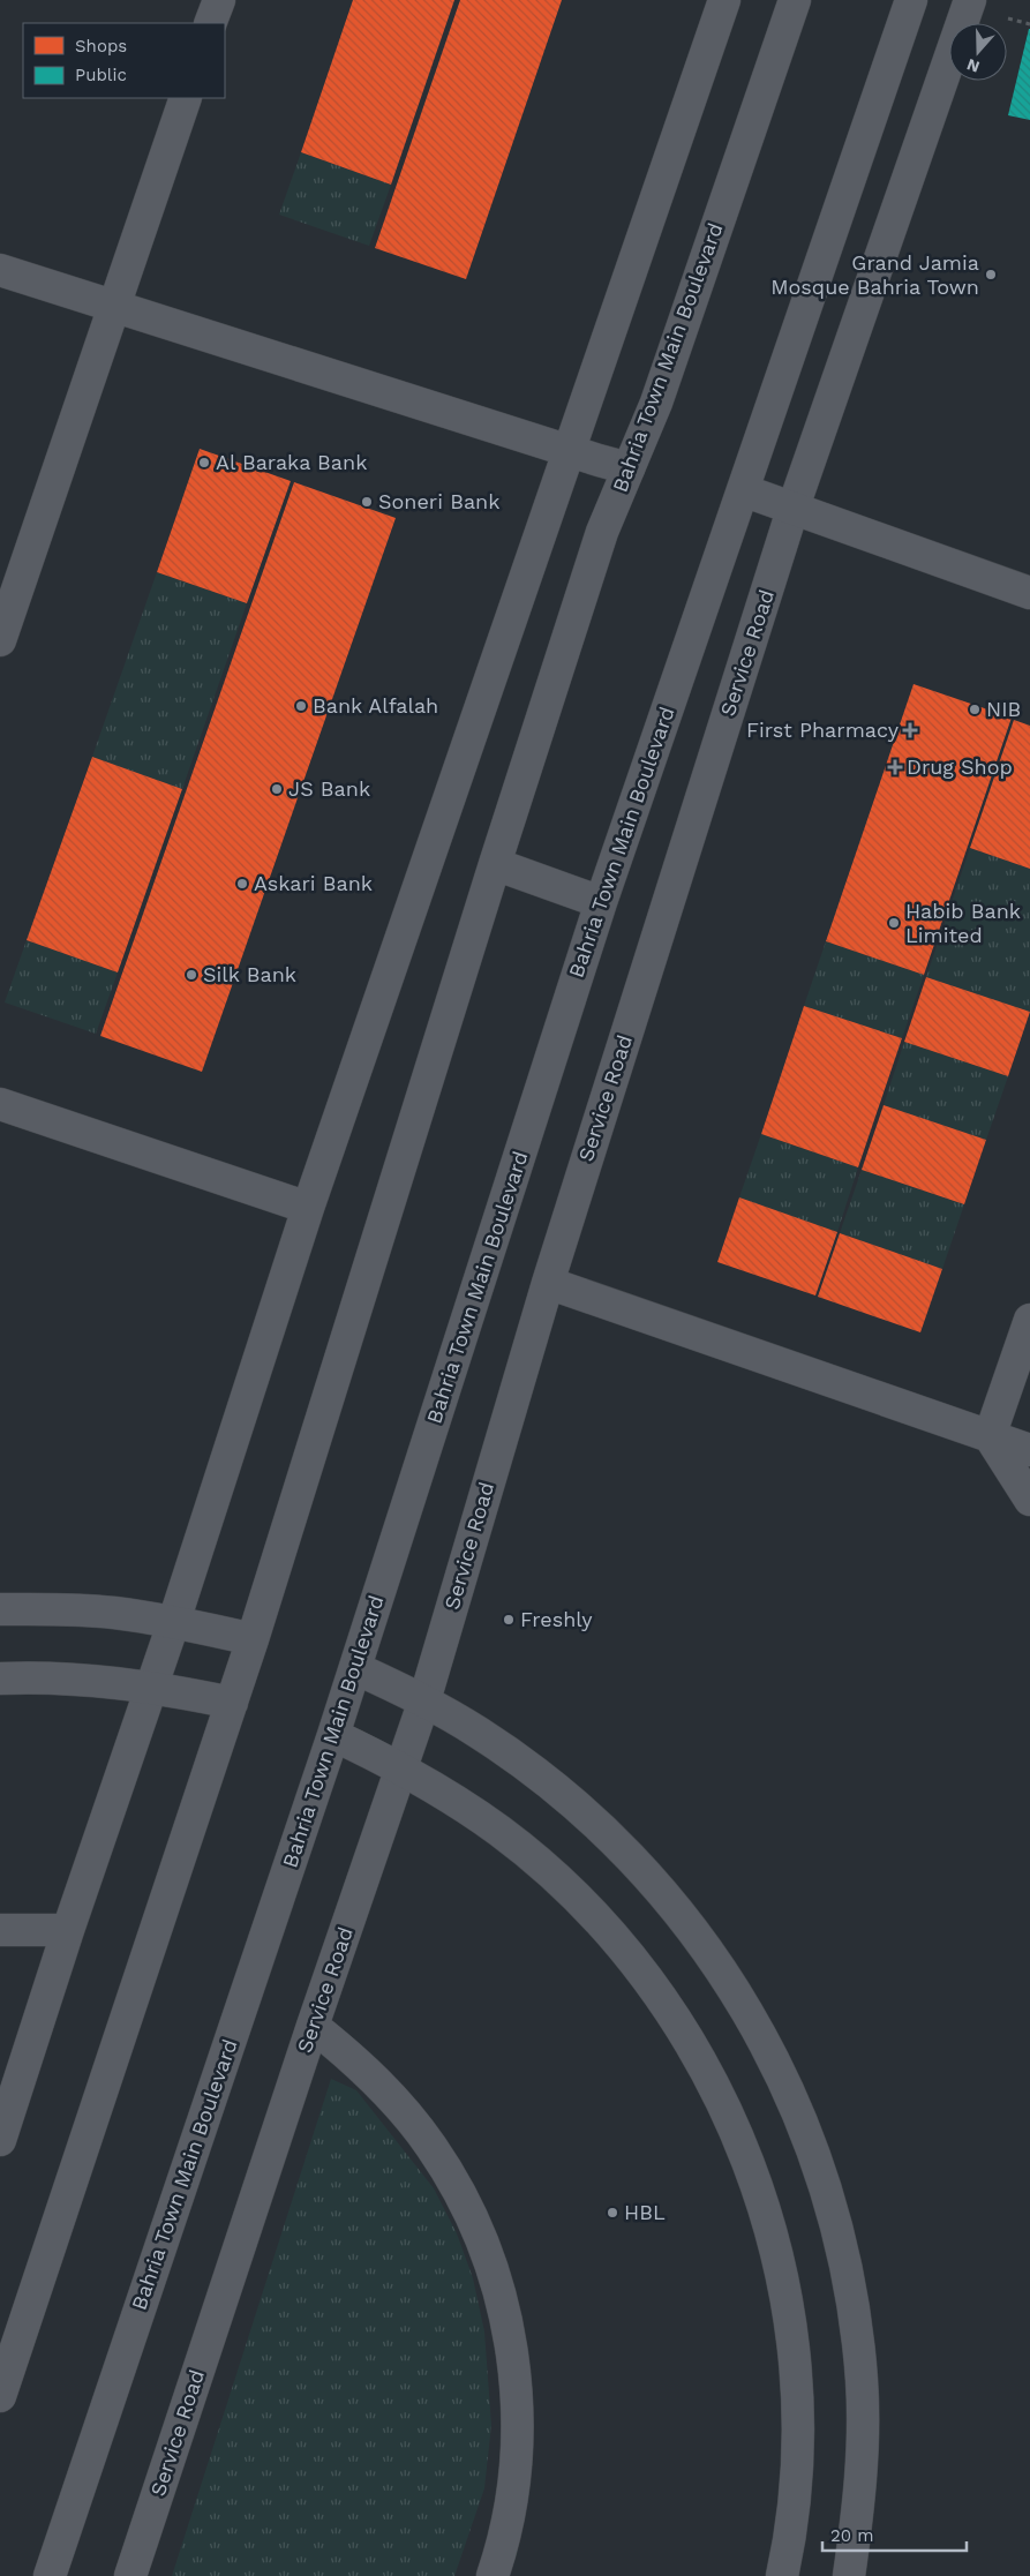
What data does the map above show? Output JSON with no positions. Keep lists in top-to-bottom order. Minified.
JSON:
{"streets":{"street":["Bahria Town Main Boulevard","Service Road"]},"places":{"other":["Grand Jamia Mosque Bahria Town","Al Baraka Bank","Soneri Bank","Bank Alfalah","NIB","JS Bank","Askari Bank","Habib Bank Limited","Silk Bank","Freshly","HBL"],"health":["First Pharmacy","Drug Shop"]},"legend":["Shops","Public"],"scale_bar":"20 m","north":"bottom"}
